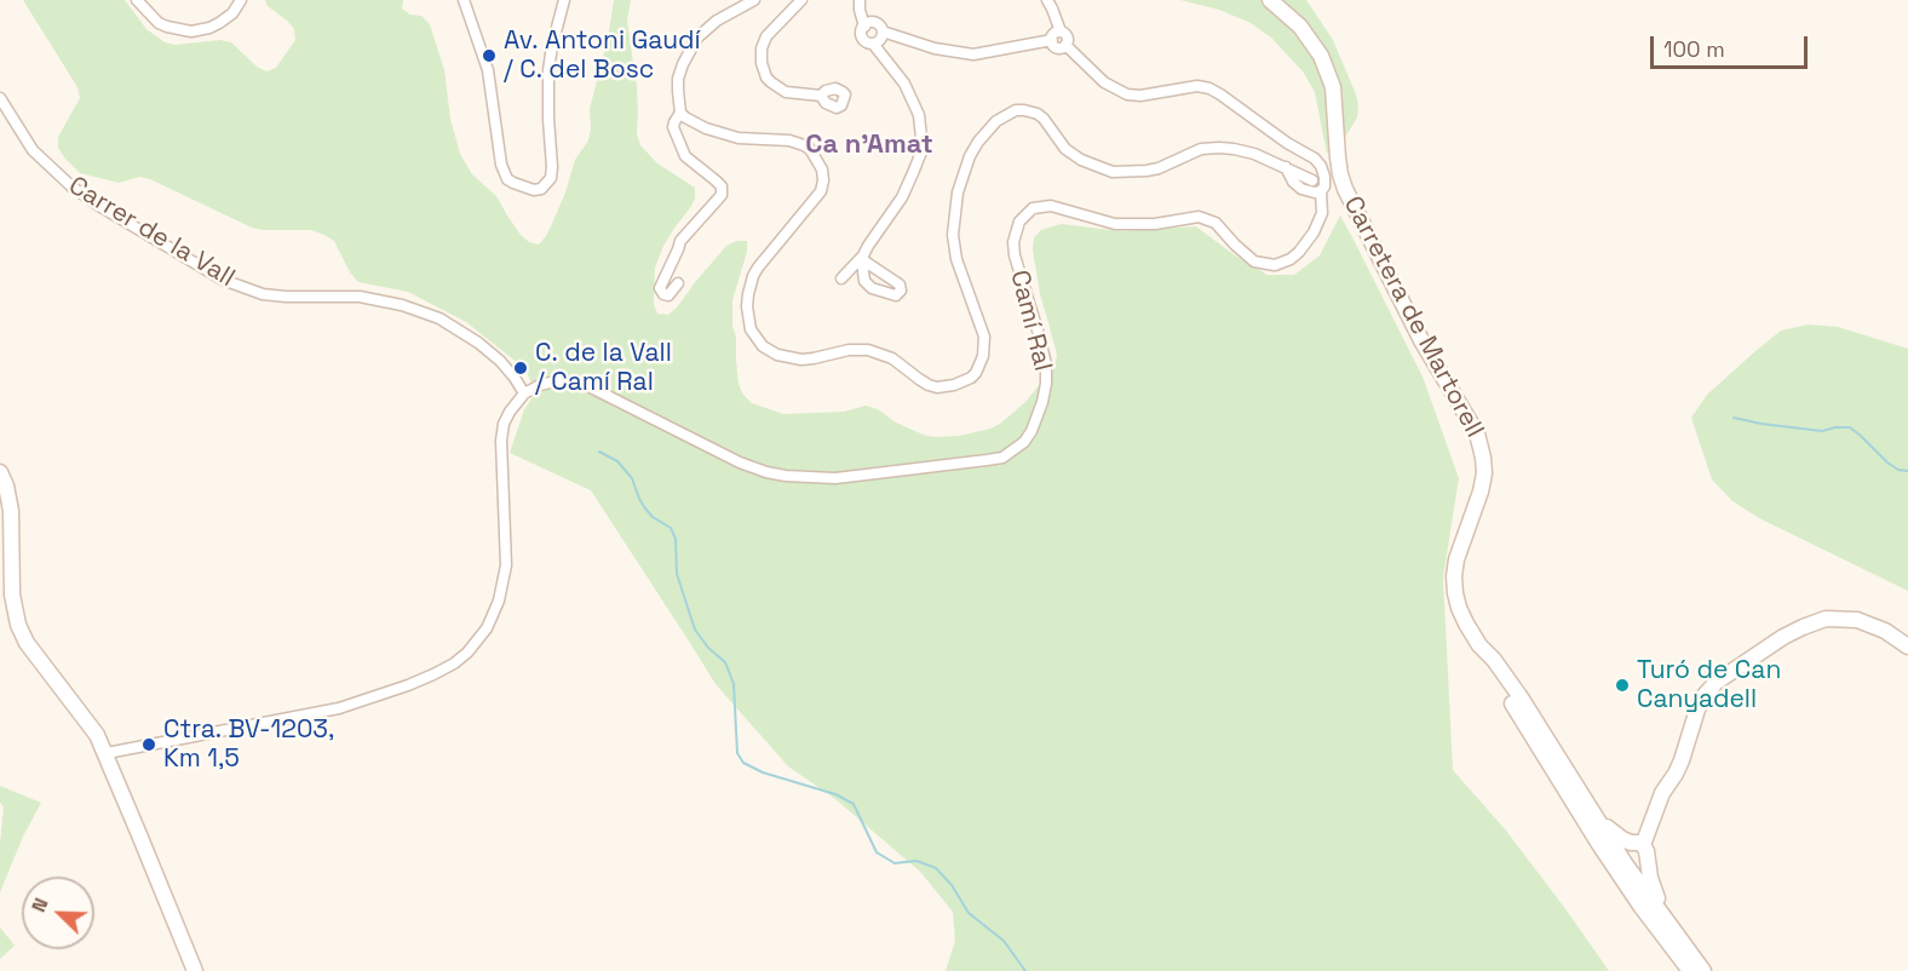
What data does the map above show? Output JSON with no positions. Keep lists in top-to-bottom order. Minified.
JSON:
{"streets":{"main road":["Carretera de Martorell"],"street":["Carrer de la Vall","Camí Ral"]},"crossings":[["Carrer de la Vall","Camí Ral"]],"districts":["Ca n'Amat"],"places":["Av. Antoni Gaudí / C. del Bosc","C. de la Vall / Camí Ral","Turó de Can Canyadell","Ctra. BV-1203, Km 1,5"],"scale_bar":"100 m","north":"top left"}
